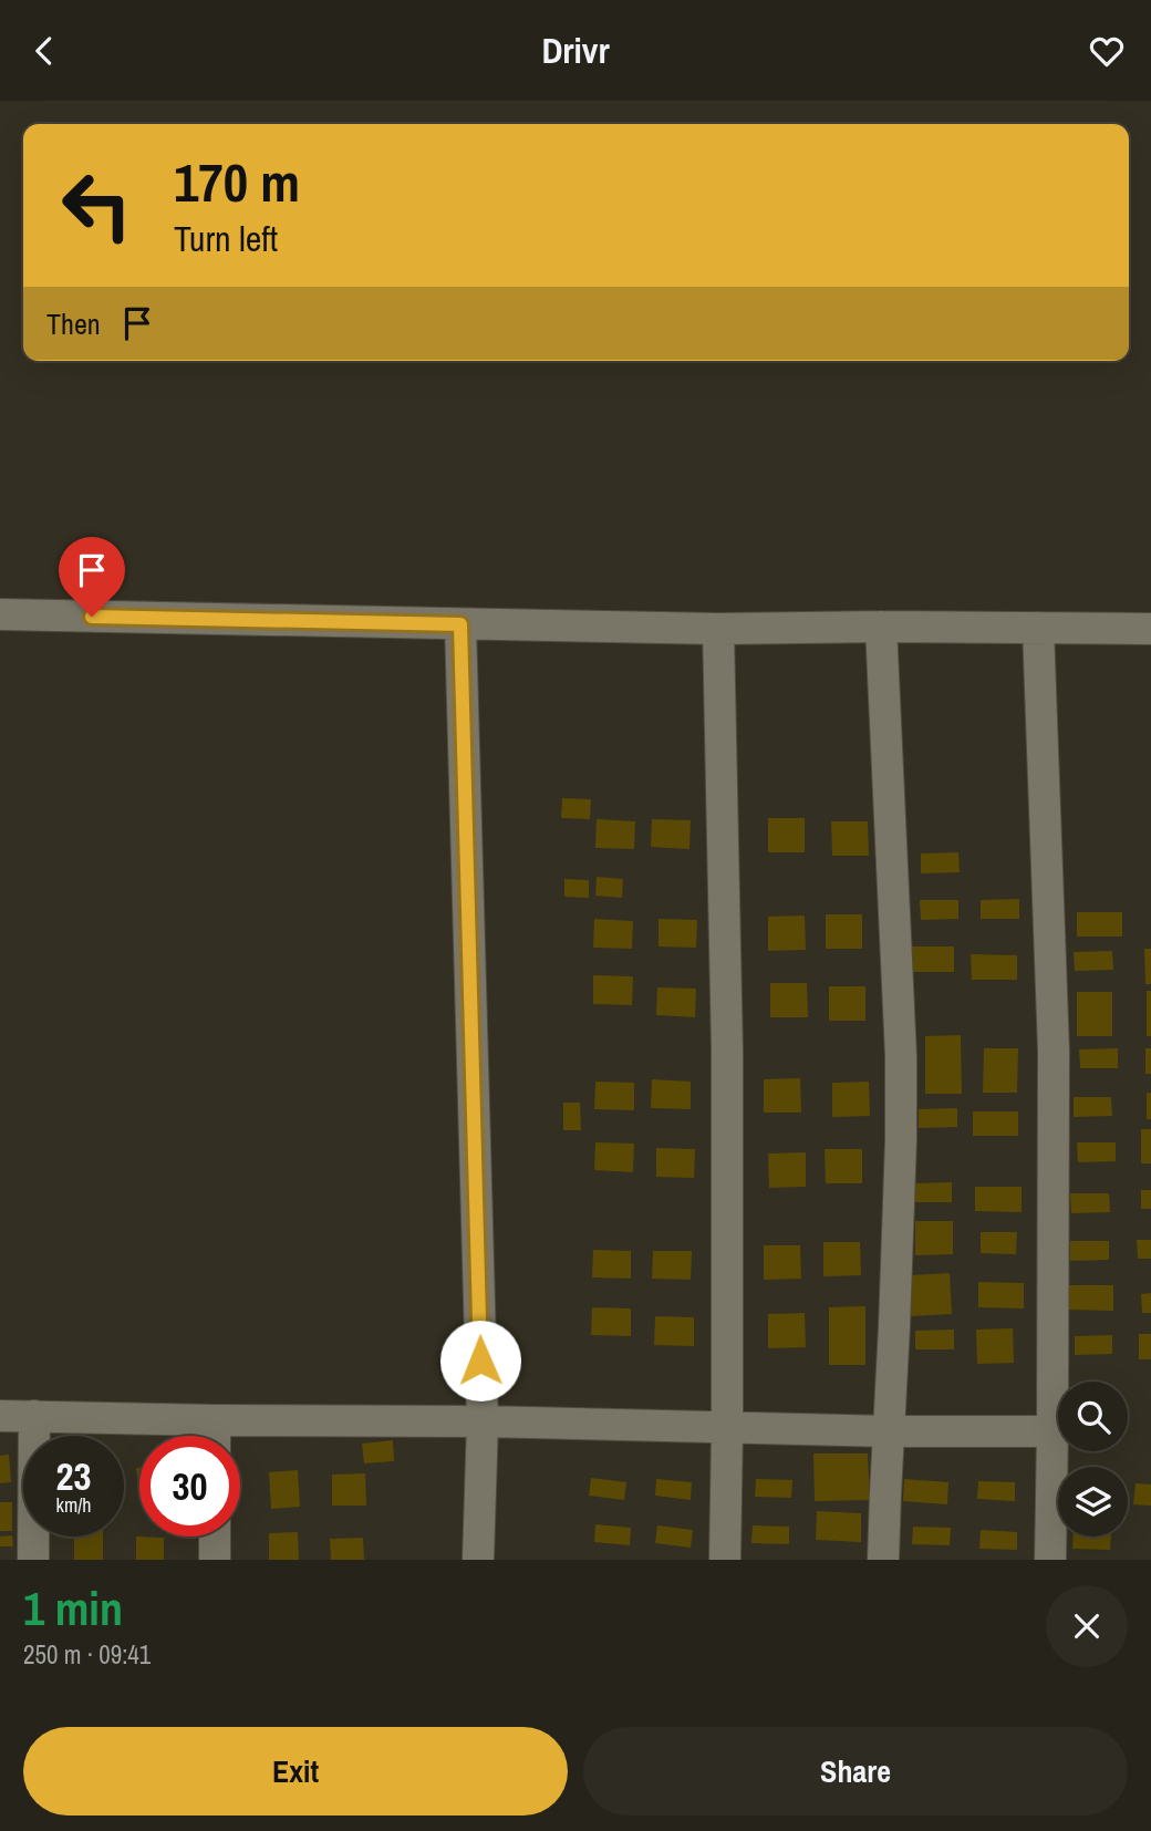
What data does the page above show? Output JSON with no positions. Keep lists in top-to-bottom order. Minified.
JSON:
{"page":{"header":"Drivr","turn":["170 m","Turn left"],"then":"Then","speed":"23 km/h","limit":"30","heading":["1 min","250 m · 09:41"],"buttons":["Exit","Share"]}}
